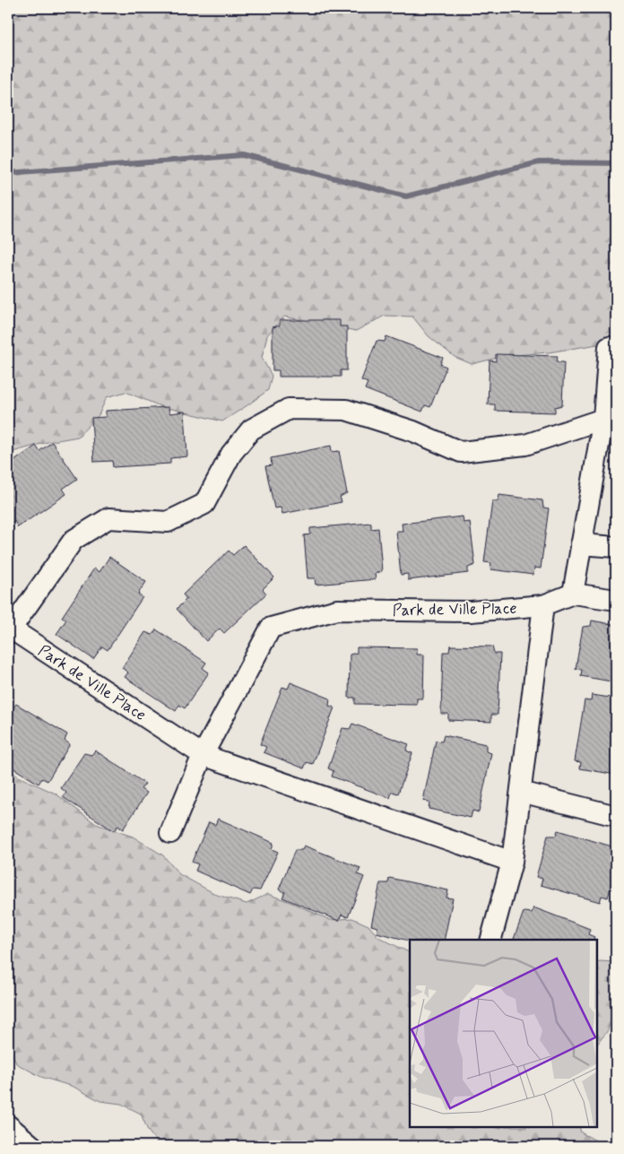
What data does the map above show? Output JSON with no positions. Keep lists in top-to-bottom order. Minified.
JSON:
{"streets":{"street":["Park de Ville Place"]}}
